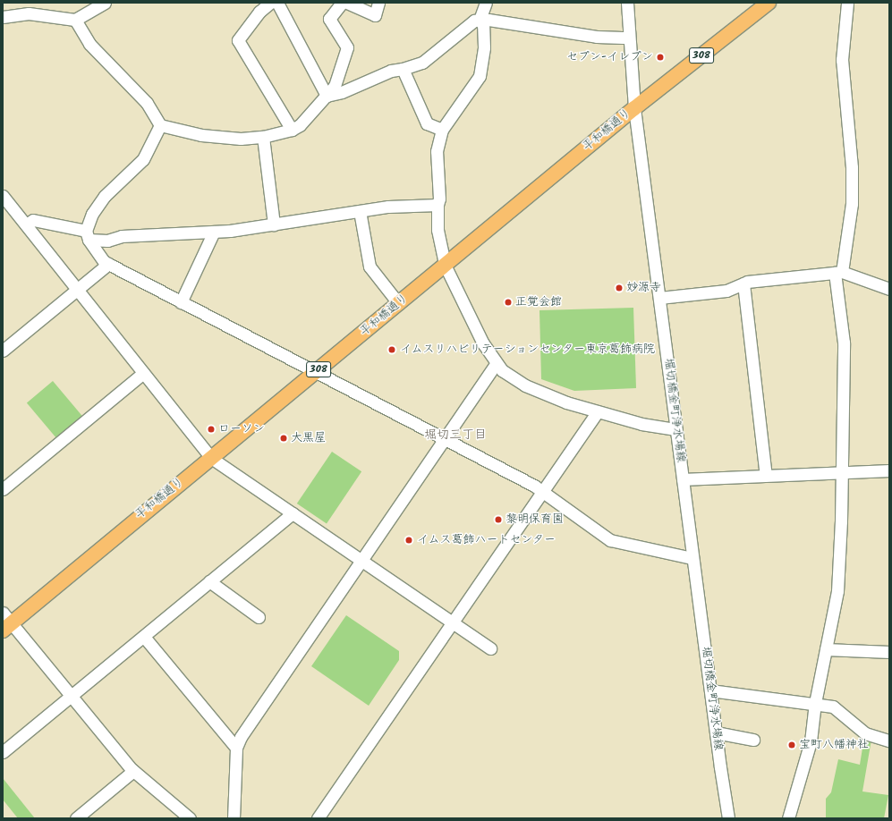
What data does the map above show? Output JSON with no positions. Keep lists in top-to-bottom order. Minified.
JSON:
{"streets":{"main road":["308","平和橋通り"],"street":["堀切橋金町浄水場線"]},"crossings":[["平和橋通り","堀切橋金町浄水場線"]],"districts":["堀切三丁目"],"places":["セブン-イレブン","妙源寺","正覚会館","イムスリハビリテーションセンター東京葛飾病院","ローソン","大黒屋","黎明保育園","イムス葛飾ハートセンター","宝町八幡神社"]}
